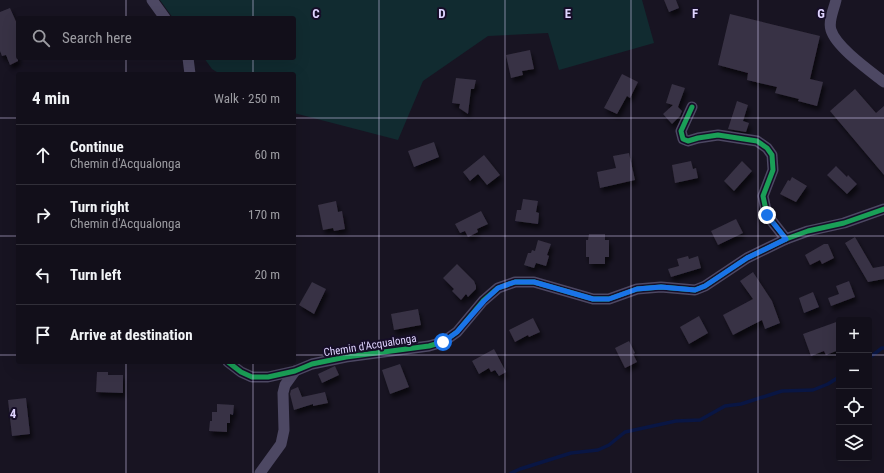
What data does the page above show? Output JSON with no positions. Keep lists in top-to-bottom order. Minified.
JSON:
{"streets":{"street":["Chemin d'Acqualonga"]},"page":{"search":"Search here","heading":["4 min","Walk · 250 m"],"list":[["Continue","Chemin d'Acqualonga","60 m"],["Turn right","Chemin d'Acqualonga","170 m"],["Turn left","20 m"],"Arrive at destination"],"map_buttons":["+","−"]},"grid":{"columns":["C","D","E","F","G"],"rows":["4"]}}
